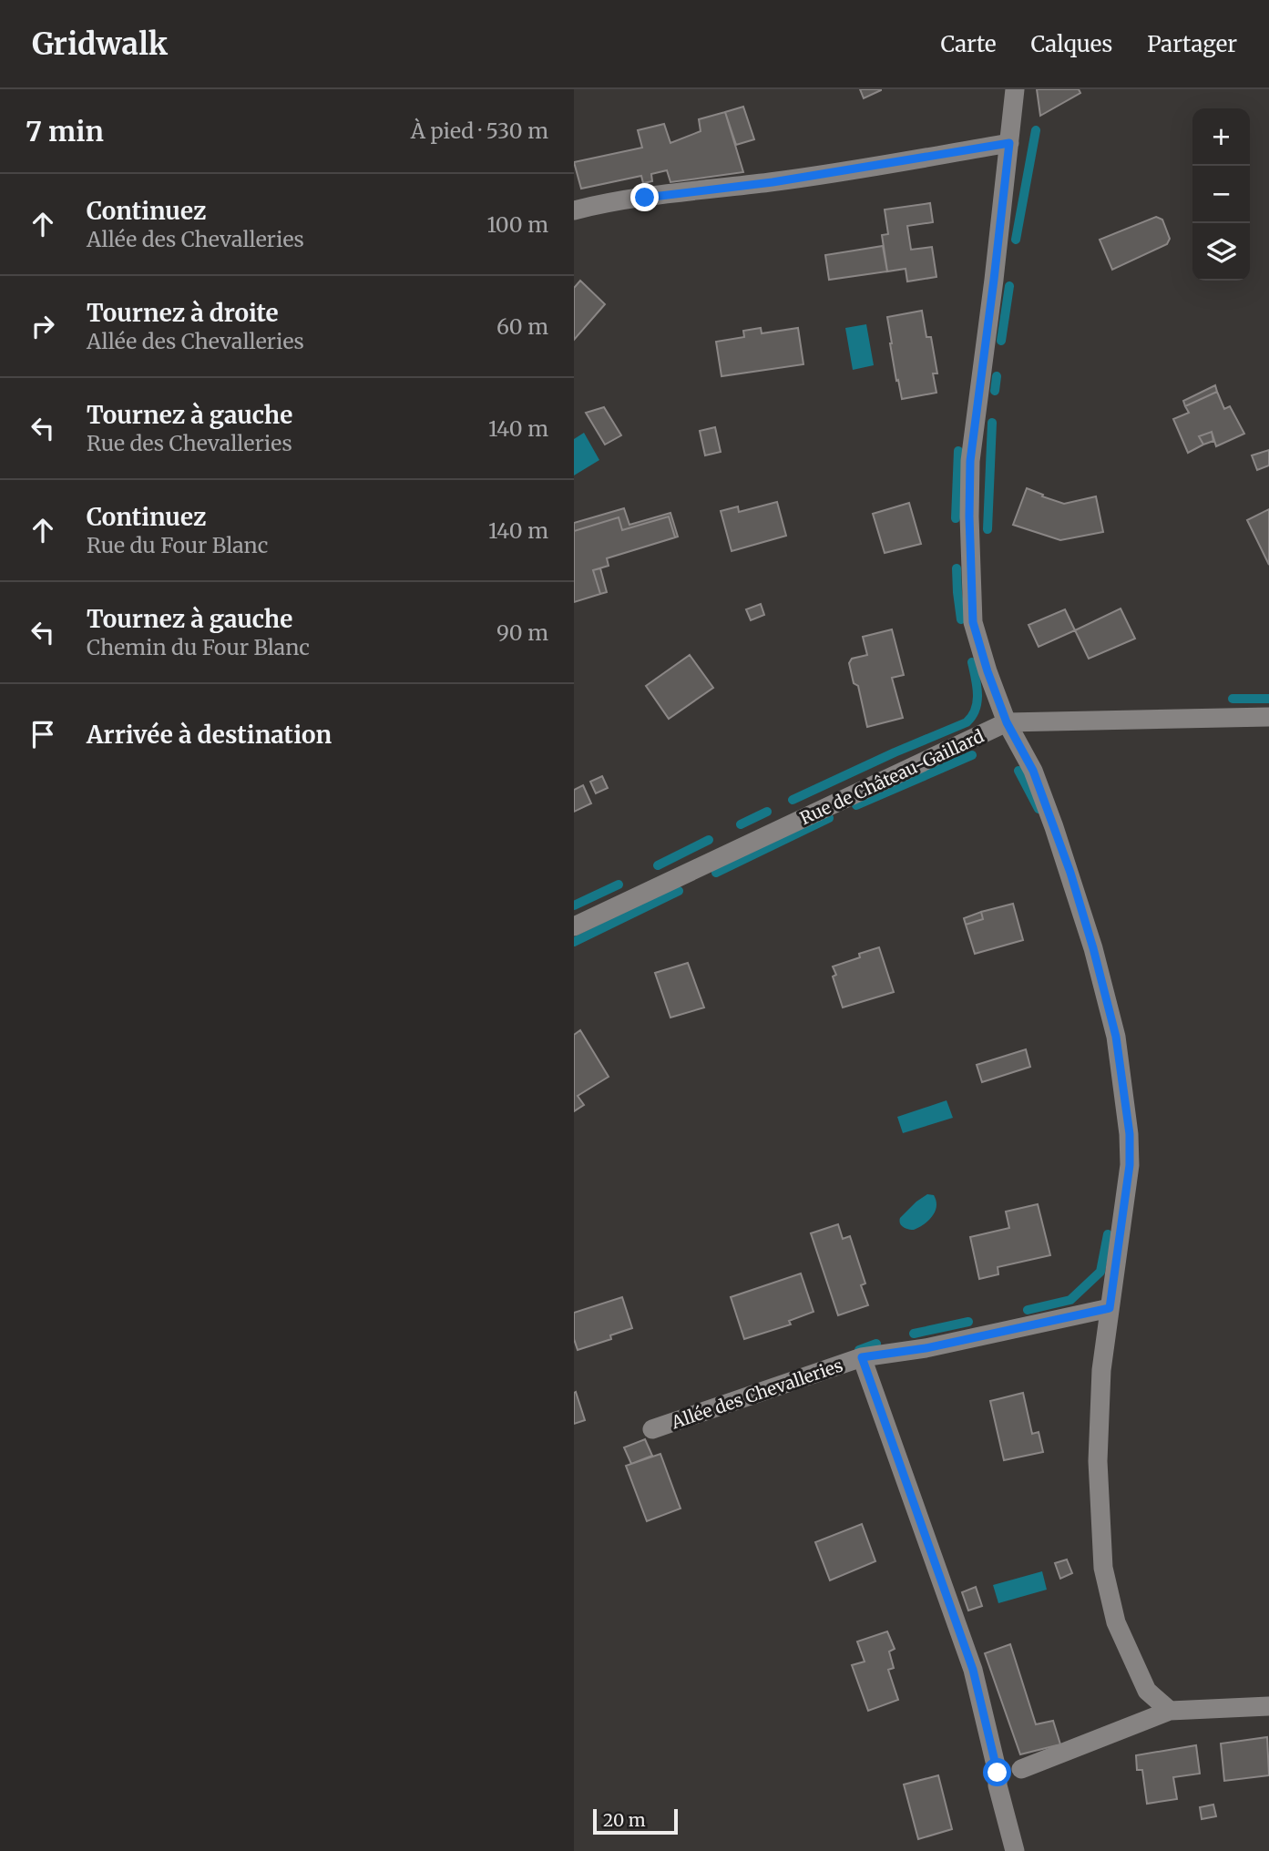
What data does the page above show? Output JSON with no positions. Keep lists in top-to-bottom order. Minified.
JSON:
{"streets":{"street":["Rue de Château-Gaillard","Allée des Chevalleries"]},"scale_bar":"20 m","page":{"header":"Gridwalk","nav":["Carte","Calques","Partager"],"heading":["7 min","À pied · 530 m"],"map_buttons":["+","−"],"list":[["Continuez","Allée des Chevalleries","100 m"],["Tournez à droite","Allée des Chevalleries","60 m"],["Tournez à gauche","Rue des Chevalleries","140 m"],["Continuez","Rue du Four Blanc","140 m"],["Tournez à gauche","Chemin du Four Blanc","90 m"],"Arrivée à destination"],"scale":"20 m"}}
